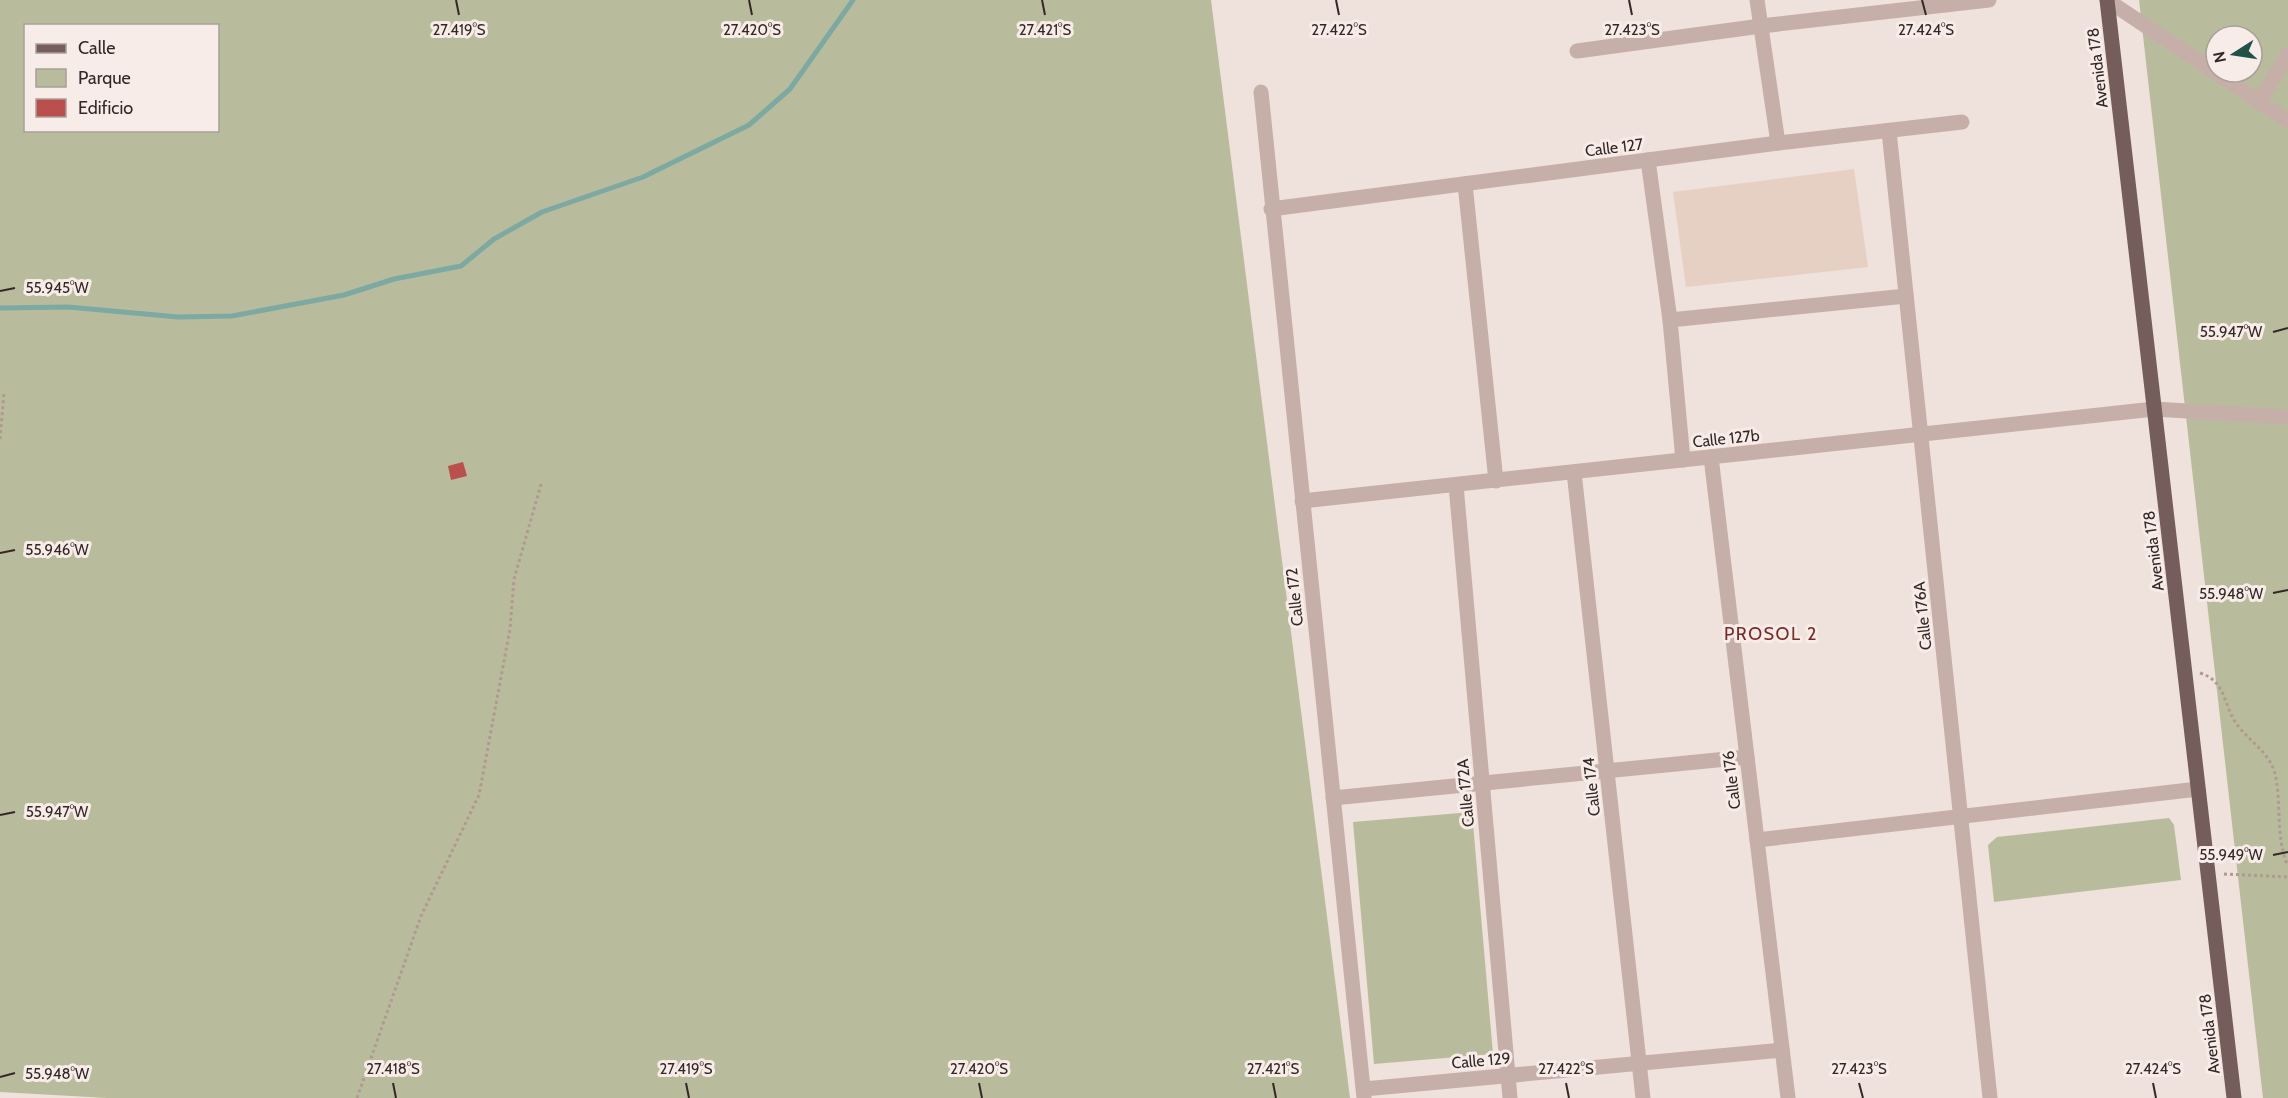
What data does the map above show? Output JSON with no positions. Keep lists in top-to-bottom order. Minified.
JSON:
{"streets":{"main road":["Avenida 178"],"street":["Calle 127","Calle 127b","Calle 172","Calle 176A","Calle 176","Calle 174","Calle 172A","Calle 129"]},"crossings":[["Avenida 178","Calle 127b"],["Calle 127","Calle 172"],["Calle 127","Calle 176A"],["Calle 127b","Calle 172"],["Calle 127b","Calle 176A"],["Calle 127b","Calle 176"],["Calle 127b","Calle 174"],["Calle 127b","Calle 172A"],["Calle 172","Calle 129"],["Calle 176","Calle 129"],["Calle 174","Calle 129"],["Calle 172A","Calle 129"]],"districts":["PROSOL 2"],"legend":["Calle","Parque","Edificio"],"north":"left","coordinates":["27.419°S","27.420°S","27.421°S","27.422°S","27.423°S","27.424°S","55.945°W","55.947°W","55.946°W","55.948°W","55.949°W","27.418°S"]}
